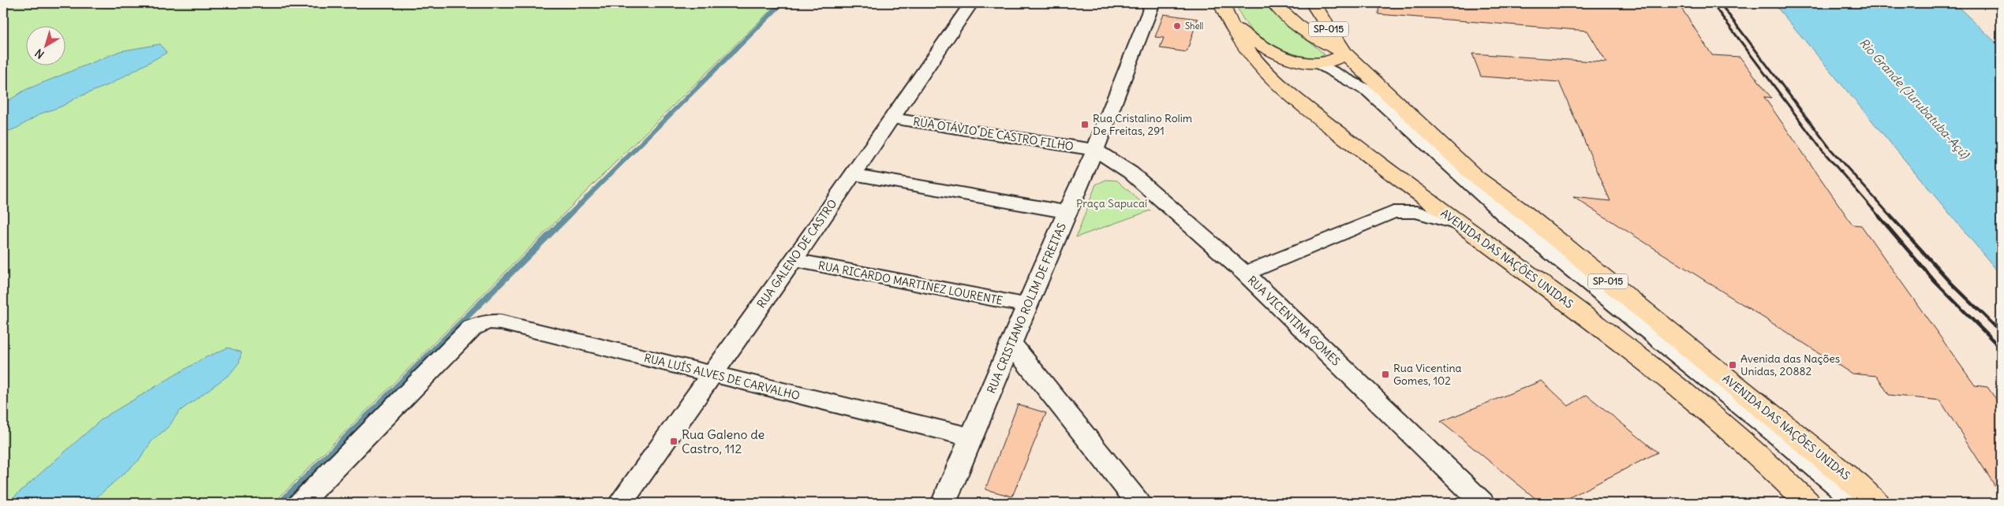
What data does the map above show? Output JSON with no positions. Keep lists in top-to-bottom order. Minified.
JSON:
{"streets":{"highway":["SP-015","AVENIDA DAS NAÇÕES UNIDAS"],"street":["RUA OTÁVIO DE CASTRO FILHO","RUA GALENO DE CASTRO","RUA RICARDO MARTINEZ LOURENTE","RUA CRISTIANO ROLIM DE FREITAS","RUA VICENTINA GOMES","RUA LUÍS ALVES DE CARVALHO"]},"crossings":[["RUA OTÁVIO DE CASTRO FILHO","RUA GALENO DE CASTRO"],["RUA OTÁVIO DE CASTRO FILHO","RUA CRISTIANO ROLIM DE FREITAS"],["RUA OTÁVIO DE CASTRO FILHO","RUA VICENTINA GOMES"],["RUA GALENO DE CASTRO","RUA RICARDO MARTINEZ LOURENTE"],["RUA GALENO DE CASTRO","RUA LUÍS ALVES DE CARVALHO"],["RUA RICARDO MARTINEZ LOURENTE","RUA CRISTIANO ROLIM DE FREITAS"],["RUA CRISTIANO ROLIM DE FREITAS","RUA VICENTINA GOMES"],["RUA CRISTIANO ROLIM DE FREITAS","RUA LUÍS ALVES DE CARVALHO"]],"water":["Rio Grande (Jurubatuba-Açú)"],"parks":["Praça Sapucaí"],"places":{"other":["Shell"],"transit":["Rua Cristalino Rolim De Freitas, 291","Avenida das Nações Unidas, 20882","Rua Vicentina Gomes, 102","Rua Galeno de Castro, 112"]},"north":"bottom left"}
